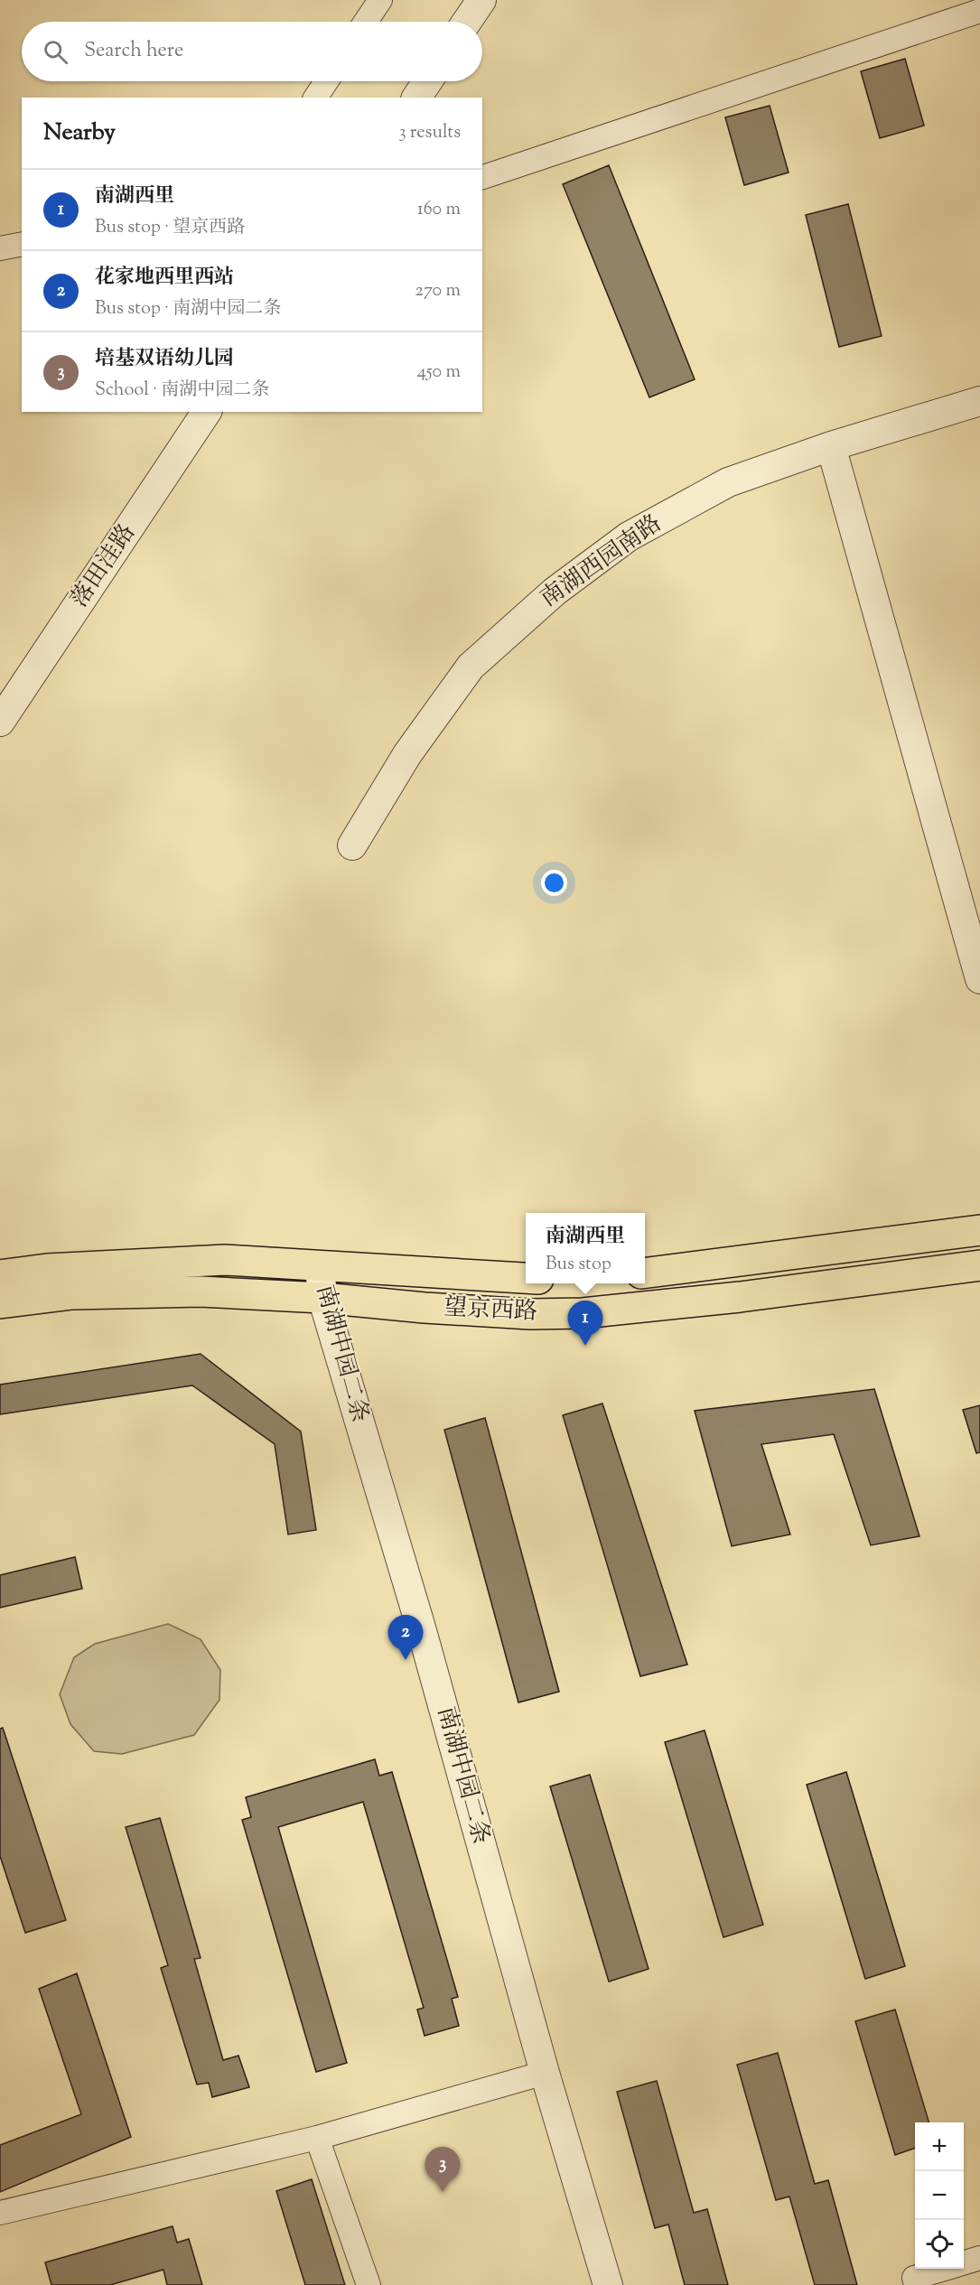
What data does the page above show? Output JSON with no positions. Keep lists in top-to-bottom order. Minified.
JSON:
{"streets":{"main road":["望京西路"],"street":["南湖西园南路","落田洼路","南湖中园二条"]},"crossings":[["望京西路","南湖中园二条"]],"page":{"search":"Search here","heading":["Nearby","3 results"],"list":[{"mark":"1","name":"南湖西里","note":"Bus stop · 望京西路","value":"160 m"},{"mark":"2","name":"花家地西里西站","note":"Bus stop · 南湖中园二条","value":"270 m"},{"mark":"3","name":"培基双语幼儿园","note":"School · 南湖中园二条","value":"450 m"}],"popup":["南湖西里","Bus stop"],"pins":["1","2","3"],"map_buttons":["+","−"]}}
